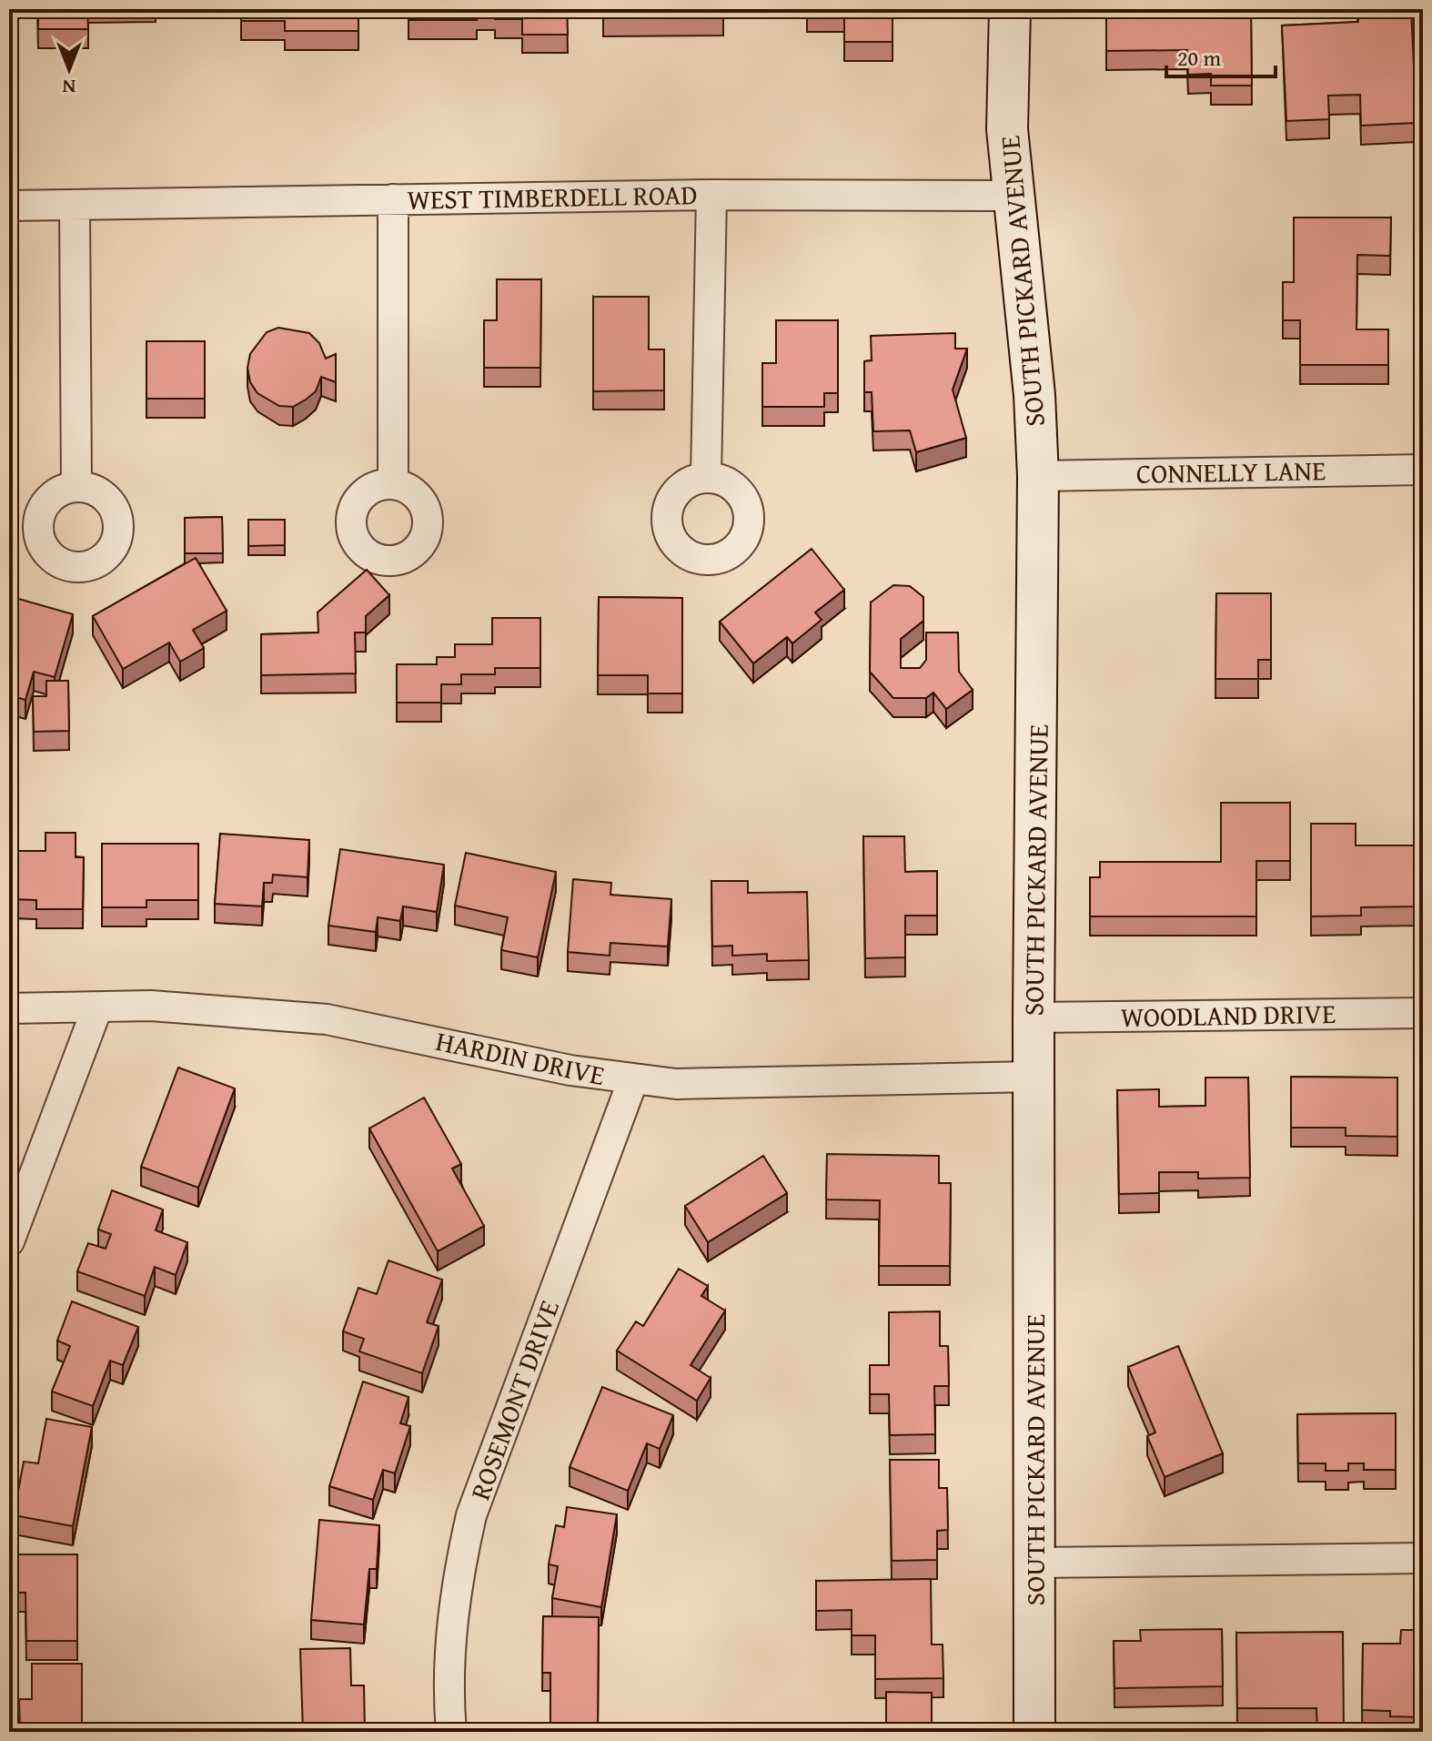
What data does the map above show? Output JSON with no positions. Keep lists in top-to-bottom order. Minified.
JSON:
{"streets":{"street":["WEST TIMBERDELL ROAD","SOUTH PICKARD AVENUE","CONNELLY LANE","WOODLAND DRIVE","HARDIN DRIVE","ROSEMONT DRIVE"]},"crossings":[["WEST TIMBERDELL ROAD","SOUTH PICKARD AVENUE"],["SOUTH PICKARD AVENUE","CONNELLY LANE"],["SOUTH PICKARD AVENUE","WOODLAND DRIVE"],["SOUTH PICKARD AVENUE","HARDIN DRIVE"],["HARDIN DRIVE","ROSEMONT DRIVE"]],"scale_bar":"20 m","north":"bottom"}
